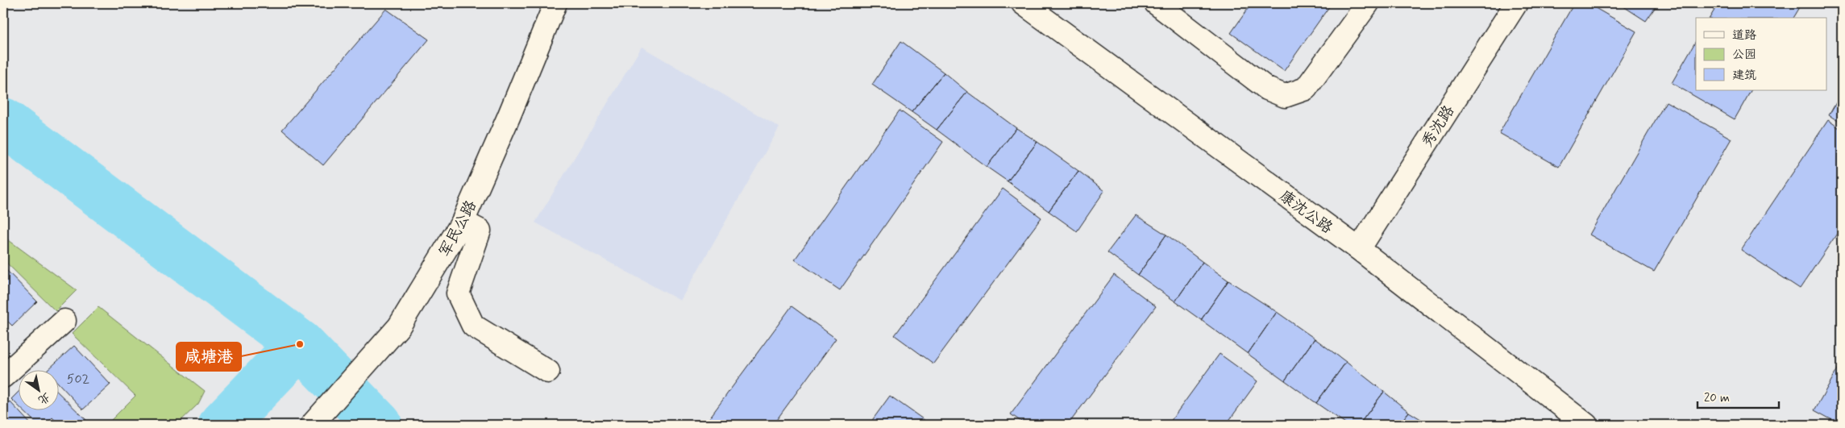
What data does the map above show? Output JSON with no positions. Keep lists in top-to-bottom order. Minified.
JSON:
{"streets":{"street":["秀沈路","康沈公路","军民公路"]},"crossings":[["秀沈路","康沈公路"]],"places":["咸塘港"],"house_numbers":["502"],"legend":["道路","公园","建筑"],"scale_bar":"20 m","north":"bottom right"}
